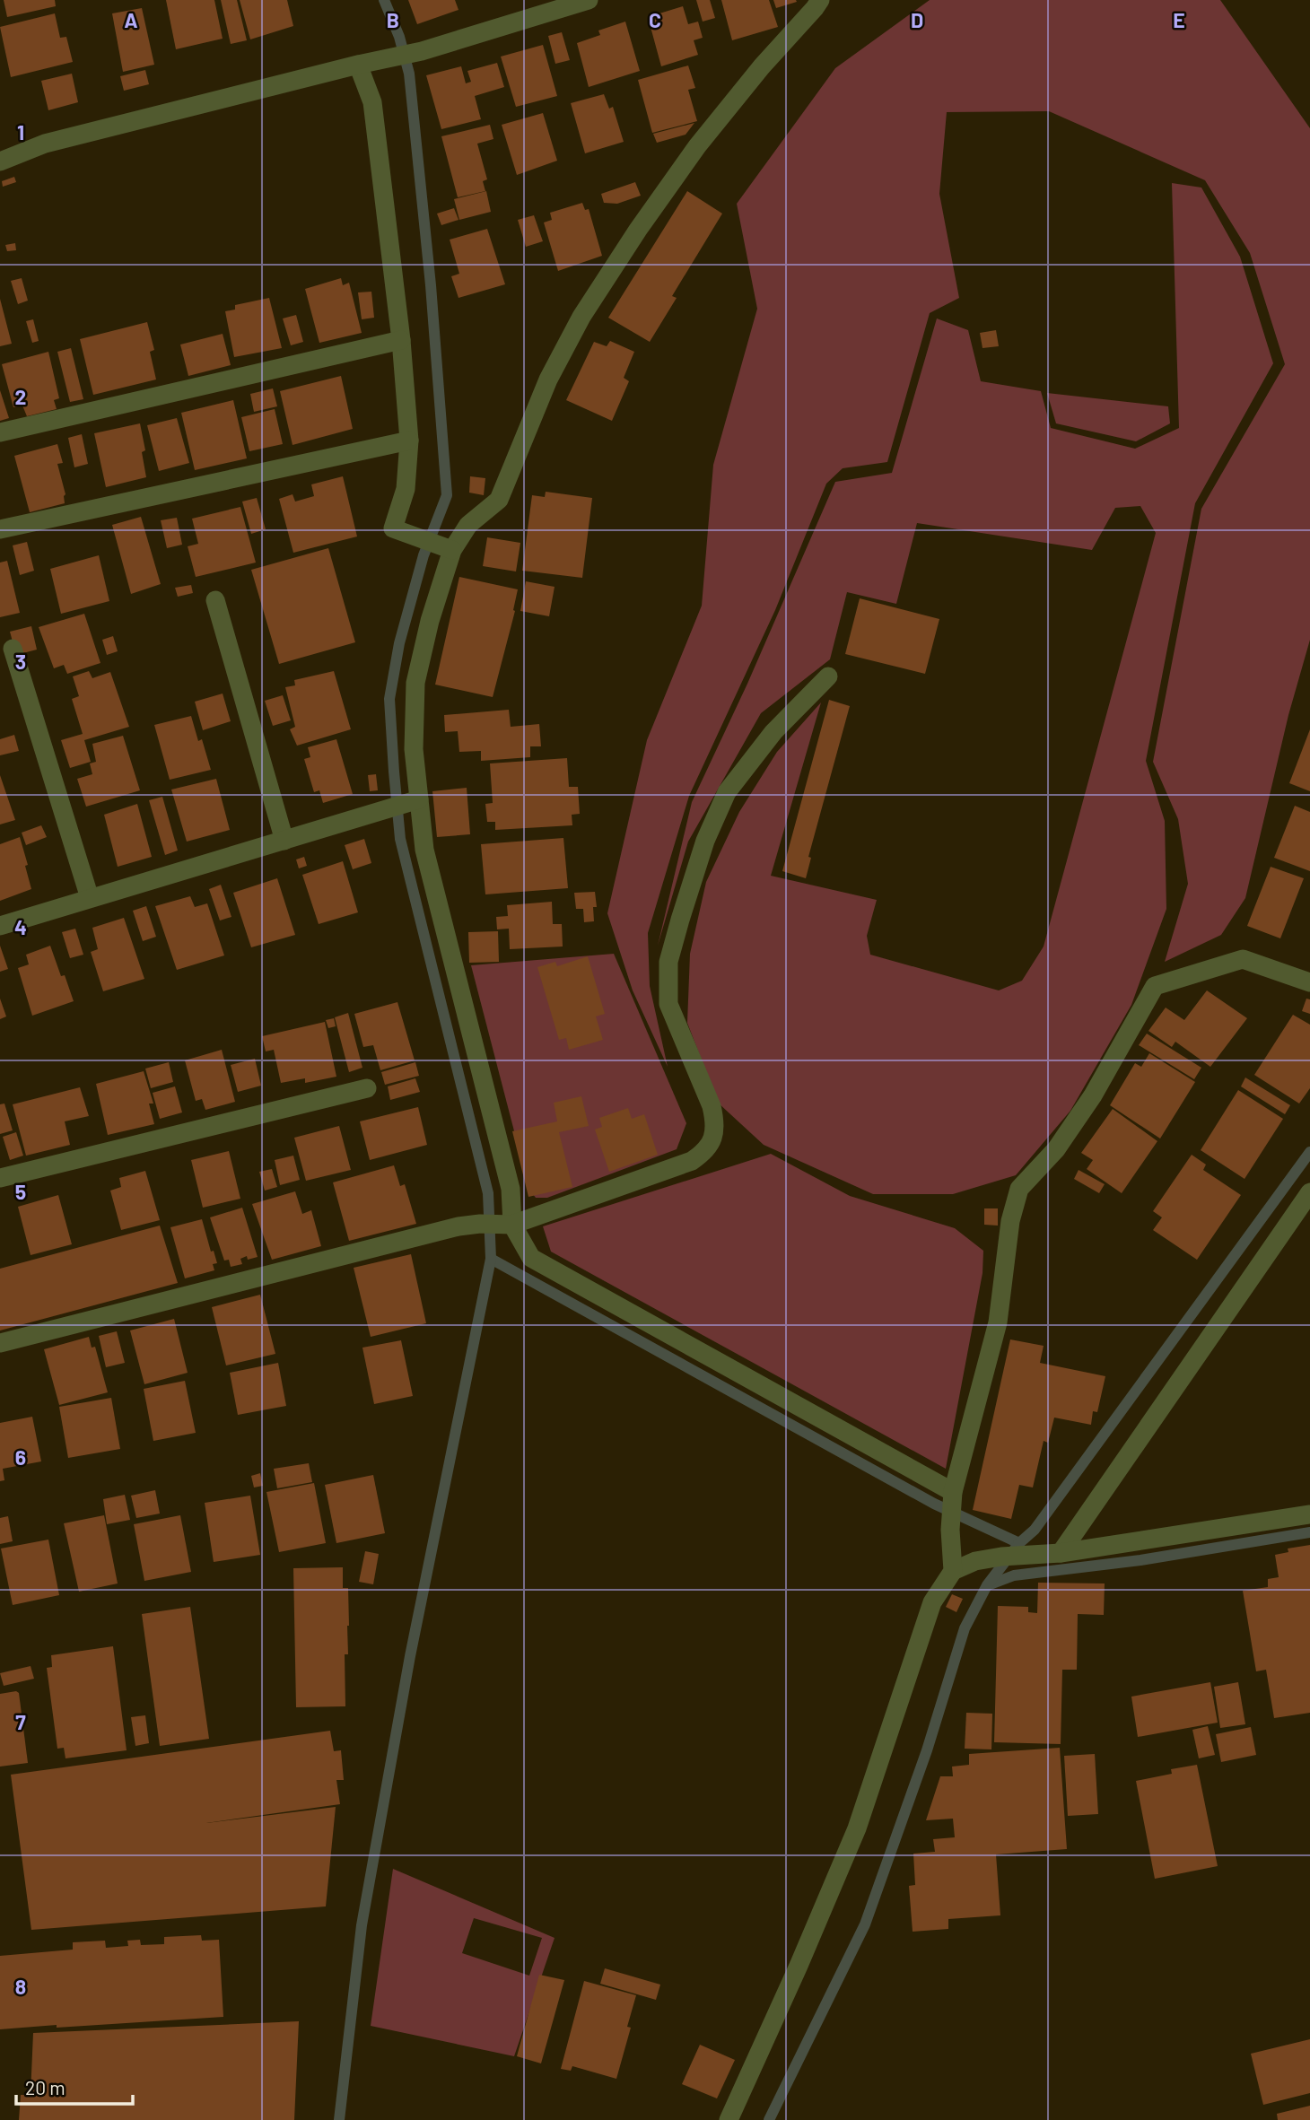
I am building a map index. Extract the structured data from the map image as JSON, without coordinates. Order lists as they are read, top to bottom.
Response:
{
  "scale_bar": "20 m",
  "grid": {
    "columns": [
      "A",
      "B",
      "C",
      "D",
      "E"
    ],
    "rows": [
      "1",
      "2",
      "3",
      "4",
      "5",
      "6",
      "7",
      "8"
    ]
  }
}
